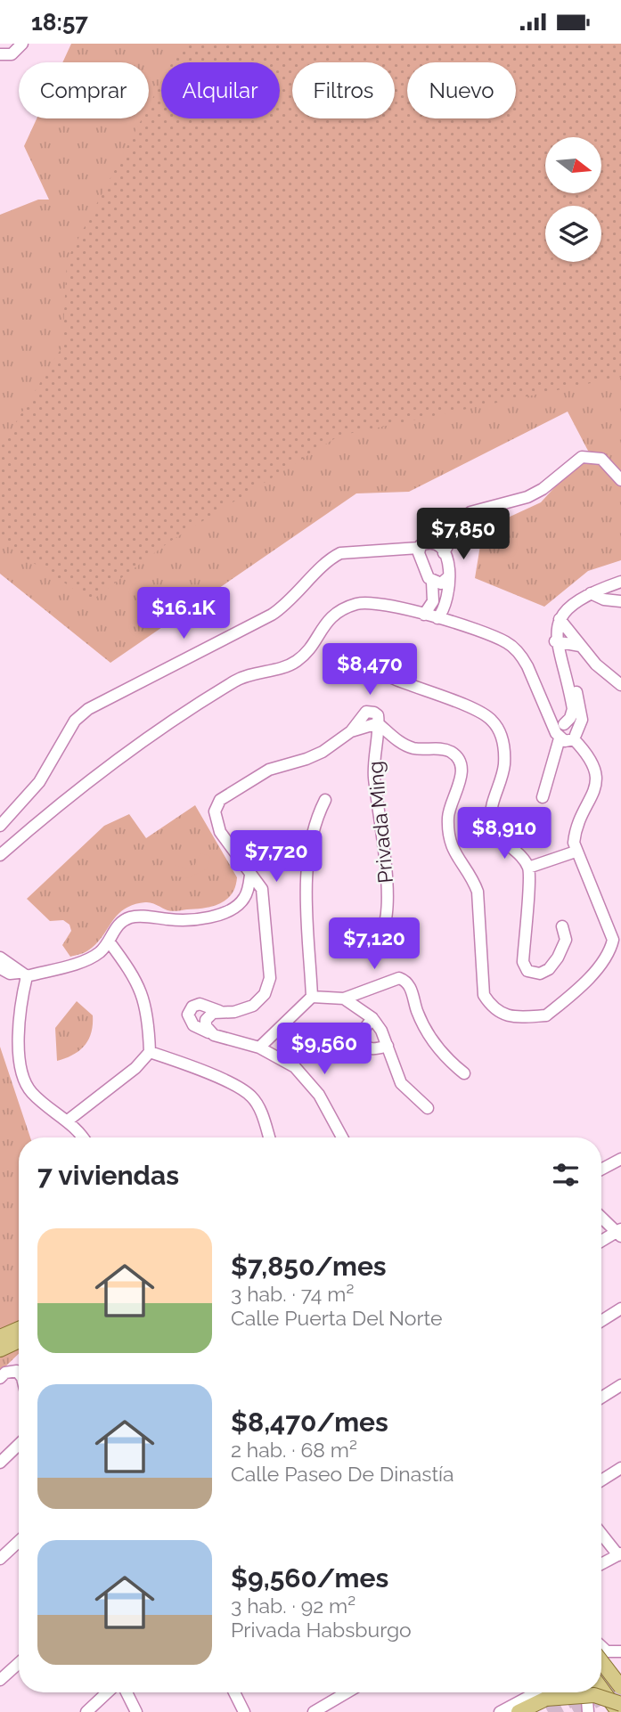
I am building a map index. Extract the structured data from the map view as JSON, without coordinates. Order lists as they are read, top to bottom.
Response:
{
  "streets": {
    "street": ["Privada Ming"]
  },
  "north": "right",
  "page": {
    "status": "18:57",
    "chip": [
      "Comprar",
      "Alquilar",
      "Filtros",
      "Nuevo"
    ],
    "price": [
      "$7,850",
      "$16.1K",
      "$8,470",
      "$8,910",
      "$7,720",
      "$7,120",
      "$9,560"
    ],
    "heading": "7 viviendas",
    "list": [
      {
        "name": "$7,850/mes",
        "note": "3 hab. · 74 m² · Calle Puerta Del Norte"
      },
      {
        "name": "$8,470/mes",
        "note": "2 hab. · 68 m² · Calle Paseo De Dinastía"
      },
      {
        "name": "$9,560/mes",
        "note": "3 hab. · 92 m² · Privada Habsburgo"
      }
    ]
  }
}
